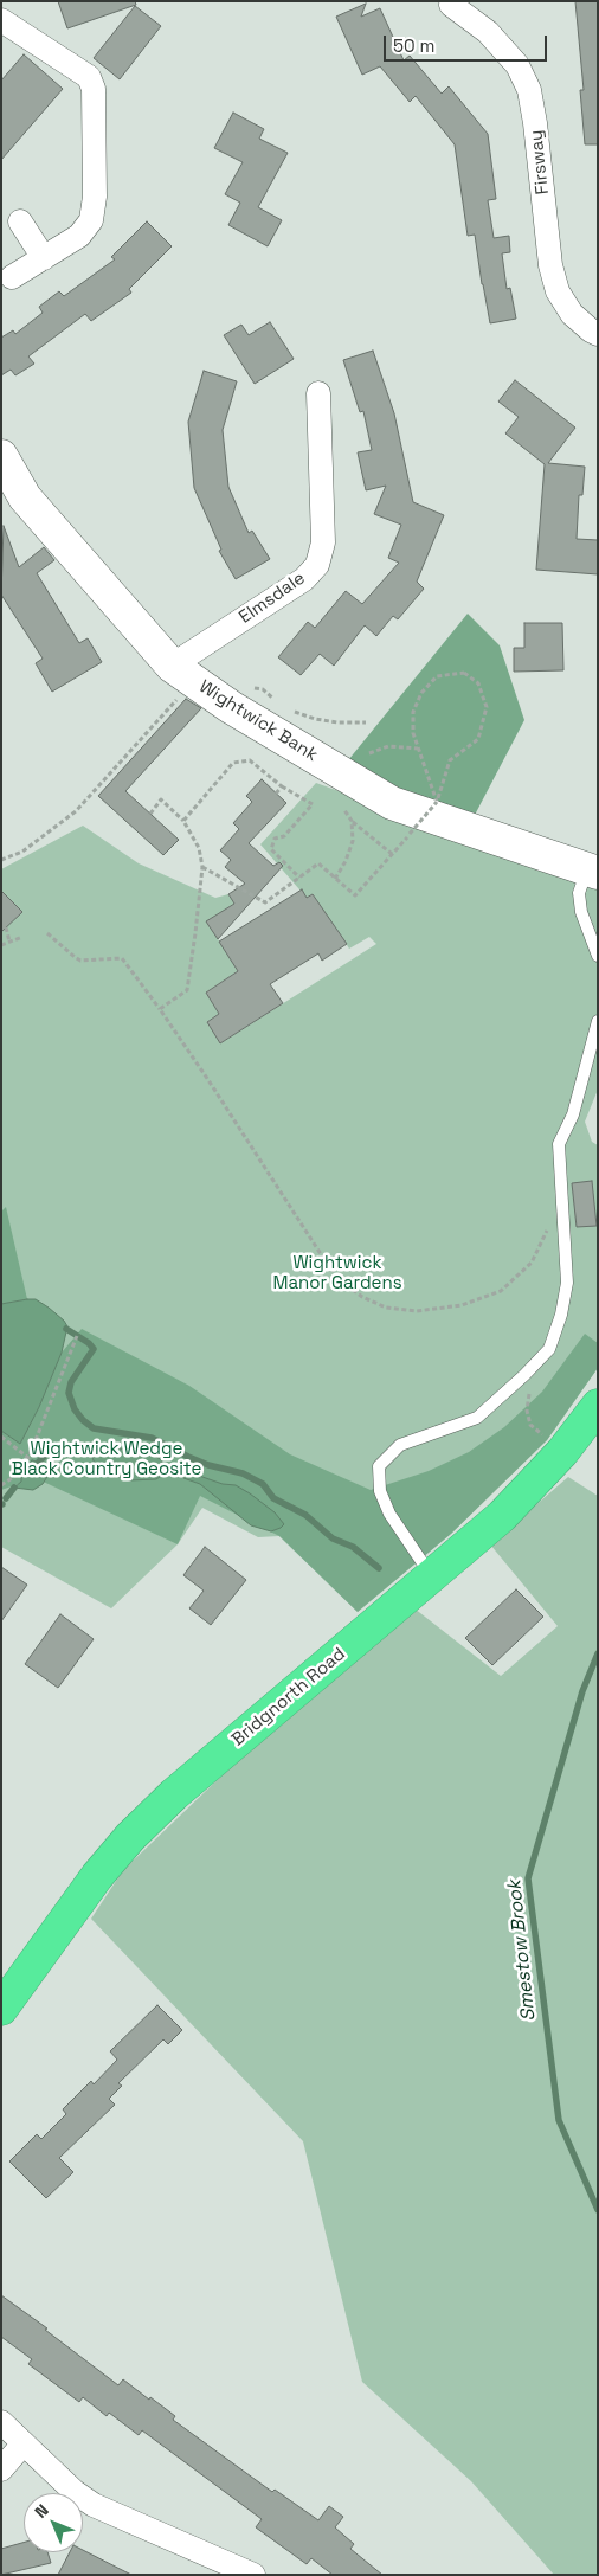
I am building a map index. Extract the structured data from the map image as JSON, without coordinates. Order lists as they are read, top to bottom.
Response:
{
  "streets": {
    "highway": ["Bridgnorth Road"],
    "street": ["Firsway", "Elmsdale", "Wightwick Bank"]
  },
  "crossings": [
    ["Elmsdale", "Wightwick Bank"]
  ],
  "water": ["Smestow Brook"],
  "parks": ["Wightwick Manor Gardens", "Wightwick Wedge Black Country Geosite"],
  "scale_bar": "50 m",
  "north": "top left"
}
